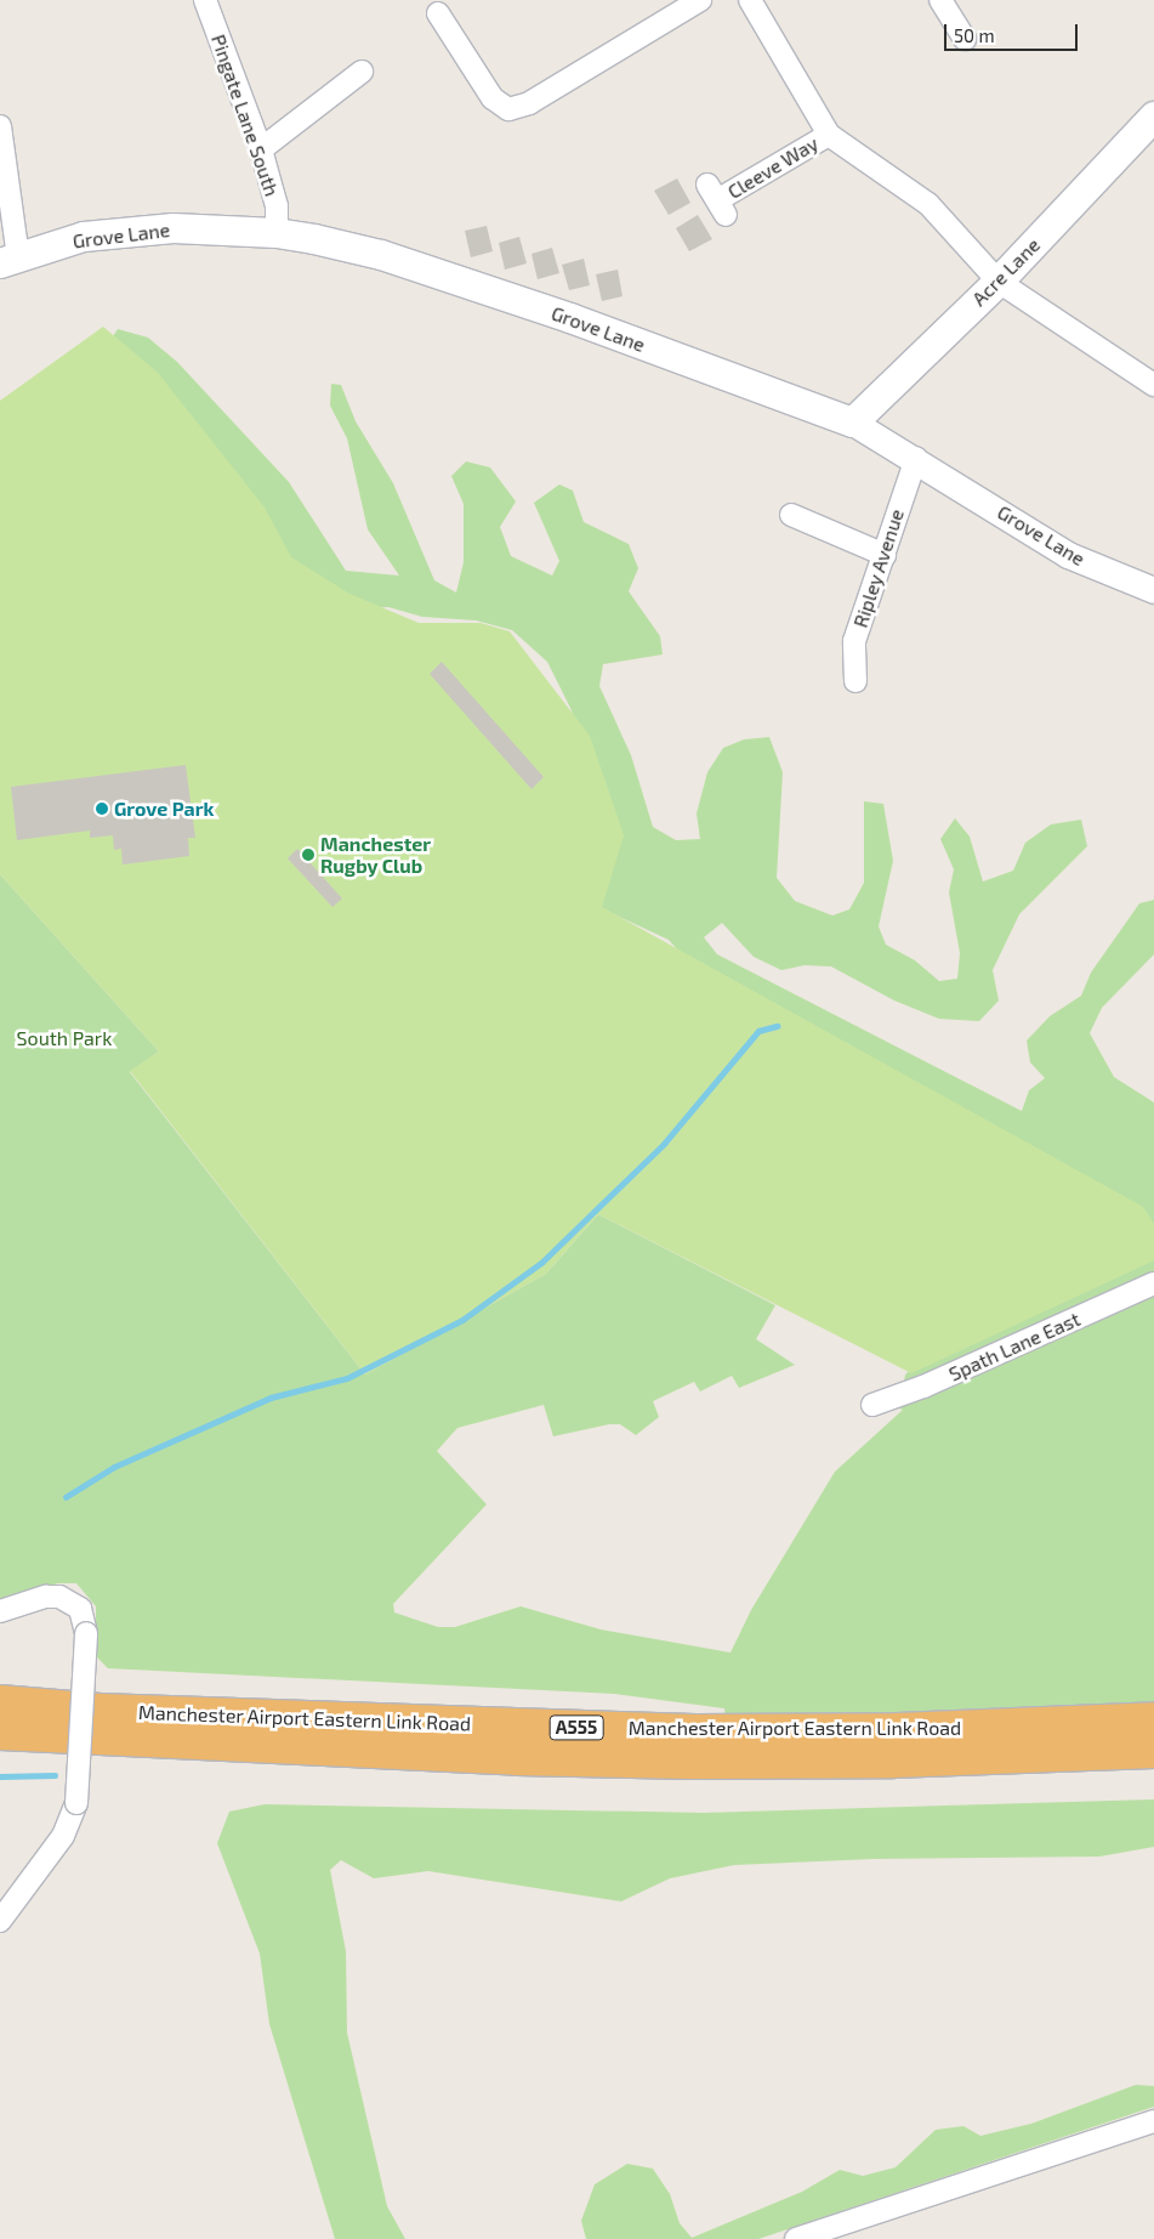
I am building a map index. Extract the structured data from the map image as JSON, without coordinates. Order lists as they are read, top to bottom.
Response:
{
  "streets": {
    "highway": ["Manchester Airport Eastern Link Road", "A555"],
    "main road": ["Grove Lane", "Acre Lane"],
    "street": [
      "Pingate Lane South",
      "Cleeve Way",
      "Ripley Avenue",
      "Spath Lane East"
    ]
  },
  "crossings": [
    ["Pingate Lane South", "Grove Lane"],
    ["Grove Lane", "Acre Lane"],
    ["Grove Lane", "Ripley Avenue"]
  ],
  "parks": ["South Park"],
  "places": ["Grove Park", "Manchester Rugby Club"],
  "scale_bar": "50 m"
}
